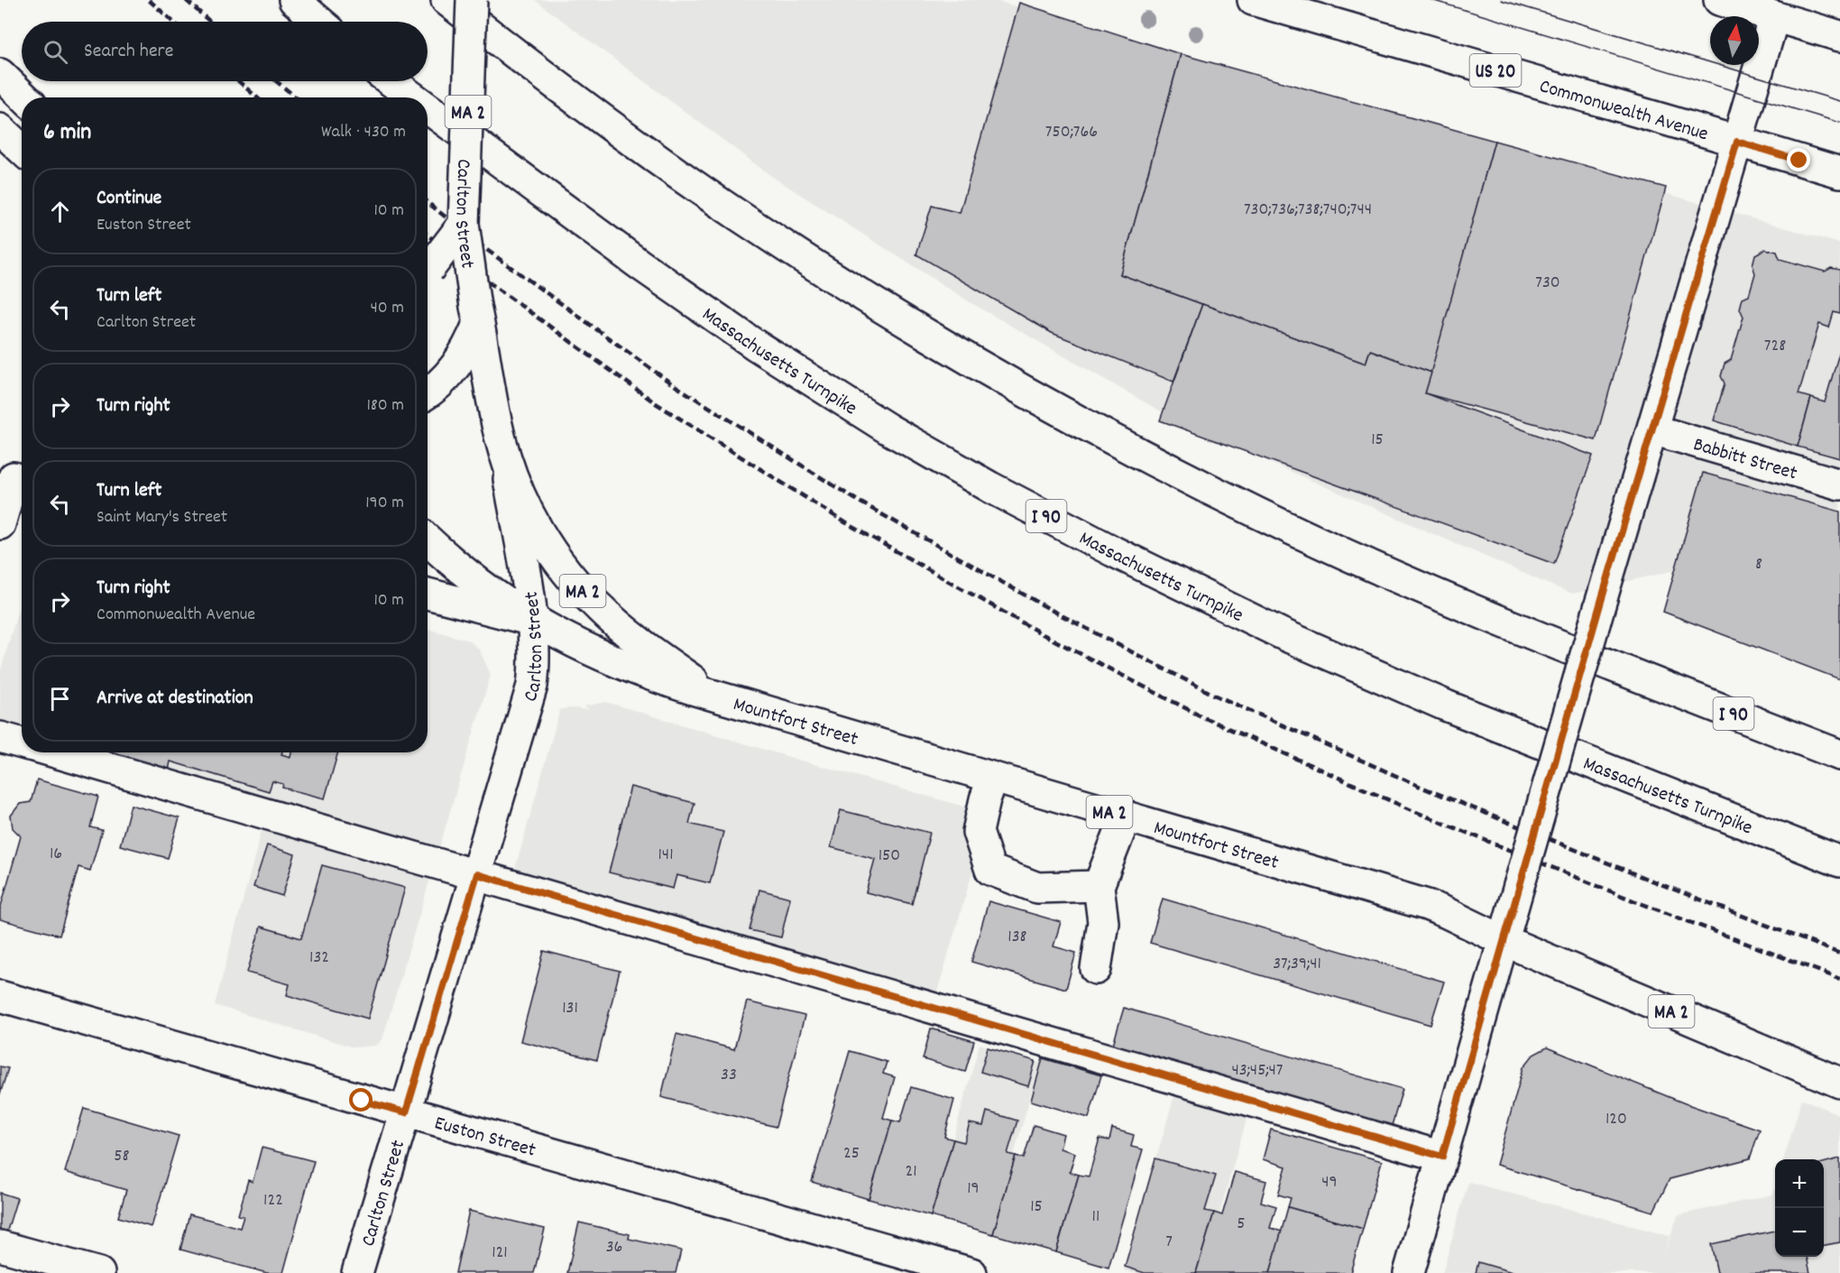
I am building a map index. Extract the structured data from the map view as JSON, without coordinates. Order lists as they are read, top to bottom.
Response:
{
  "streets": {
    "main road": [
      "US 20",
      "Commonwealth Avenue",
      "MA 2",
      "Carlton Street",
      "Massachusetts Turnpike",
      "Babbitt Street",
      "I 90",
      "Mountfort Street",
      "Euston Street"
    ]
  },
  "crossings": [
    ["MA 2", "Carlton Street"],
    ["MA 2", "Mountfort Street"],
    ["Carlton Street", "Mountfort Street"],
    ["Carlton Street", "Euston Street"]
  ],
  "house_numbers": [
    "750;766",
    "730;736;738;740;744",
    "730",
    "728",
    "15",
    "8",
    "16",
    "141",
    "150",
    "138",
    "132",
    "37;39;41",
    "131",
    "43;45;47",
    "33",
    "120",
    "25",
    "58",
    "21",
    "49",
    "19",
    "122",
    "15",
    "11",
    "5",
    "7",
    "36",
    "121"
  ],
  "north": "top",
  "page": {
    "search": "Search here",
    "heading": ["6 min", "Walk · 430 m"],
    "list": [
      ["Continue", "Euston Street", "10 m"],
      ["Turn left", "Carlton Street", "40 m"],
      ["Turn right", "180 m"],
      ["Turn left", "Saint Mary's Street", "190 m"],
      ["Turn right", "Commonwealth Avenue", "10 m"],
      "Arrive at destination"
    ],
    "map_buttons": ["+", "−"]
  }
}
